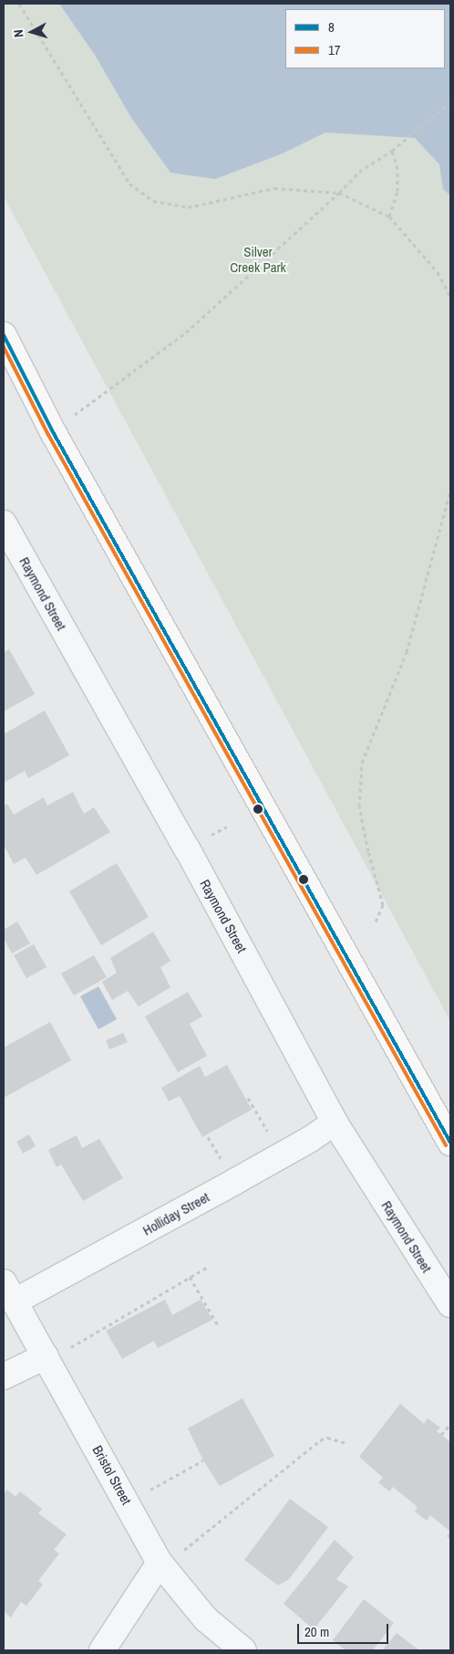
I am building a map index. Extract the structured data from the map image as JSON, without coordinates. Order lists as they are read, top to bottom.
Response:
{
  "streets": {
    "street": ["Raymond Street", "Holliday Street", "Bristol Street"]
  },
  "crossings": [
    ["Raymond Street", "Holliday Street"],
    ["Holliday Street", "Bristol Street"]
  ],
  "parks": ["Silver Creek Park"],
  "lines": ["transit line 8", "transit line 17"],
  "legend": ["8", "17"],
  "scale_bar": "20 m",
  "north": "left"
}
